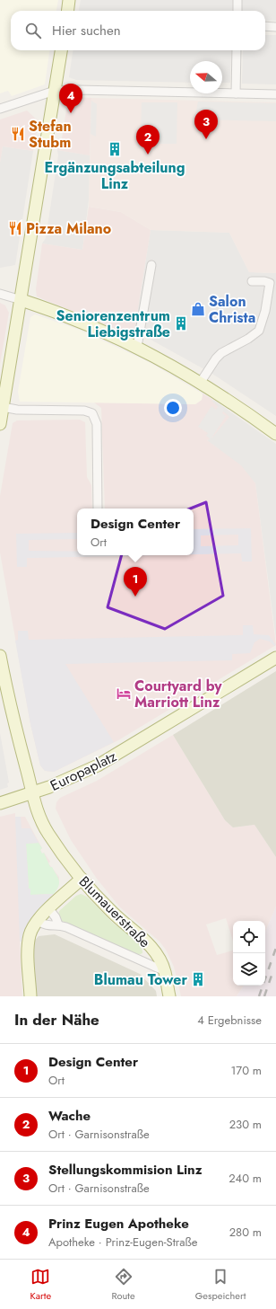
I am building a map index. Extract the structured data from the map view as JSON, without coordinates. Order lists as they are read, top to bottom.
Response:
{
  "streets": {
    "main road": ["Europaplatz", "Blumauerstraße"]
  },
  "crossings": [
    ["Europaplatz", "Blumauerstraße"]
  ],
  "places": {
    "restaurant": ["Stefan Stubm", "Pizza Milano"],
    "building": ["Ergänzungsabteilung Linz", "Seniorenzentrum Liebigstraße", "Blumau Tower"],
    "shop": ["Salon Christa"],
    "hotel": ["Courtyard by Marriott Linz"]
  },
  "north": "left",
  "page": {
    "search": "Hier suchen",
    "pins": [
      "4",
      "3",
      "2",
      "1"
    ],
    "popup": ["Design Center", "Ort"],
    "heading": ["In der Nähe", "4 Ergebnisse"],
    "list": [
      {
        "mark": "1",
        "name": "Design Center",
        "note": "Ort",
        "value": "170 m"
      },
      {
        "mark": "2",
        "name": "Wache",
        "note": "Ort · Garnisonstraße",
        "value": "230 m"
      },
      {
        "mark": "3",
        "name": "Stellungskommision Linz",
        "note": "Ort · Garnisonstraße",
        "value": "240 m"
      },
      {
        "mark": "4",
        "name": "Prinz Eugen Apotheke",
        "note": "Apotheke · Prinz-Eugen-Straße",
        "value": "280 m"
      }
    ],
    "nav": ["Karte", "Route", "Gespeichert"]
  }
}
